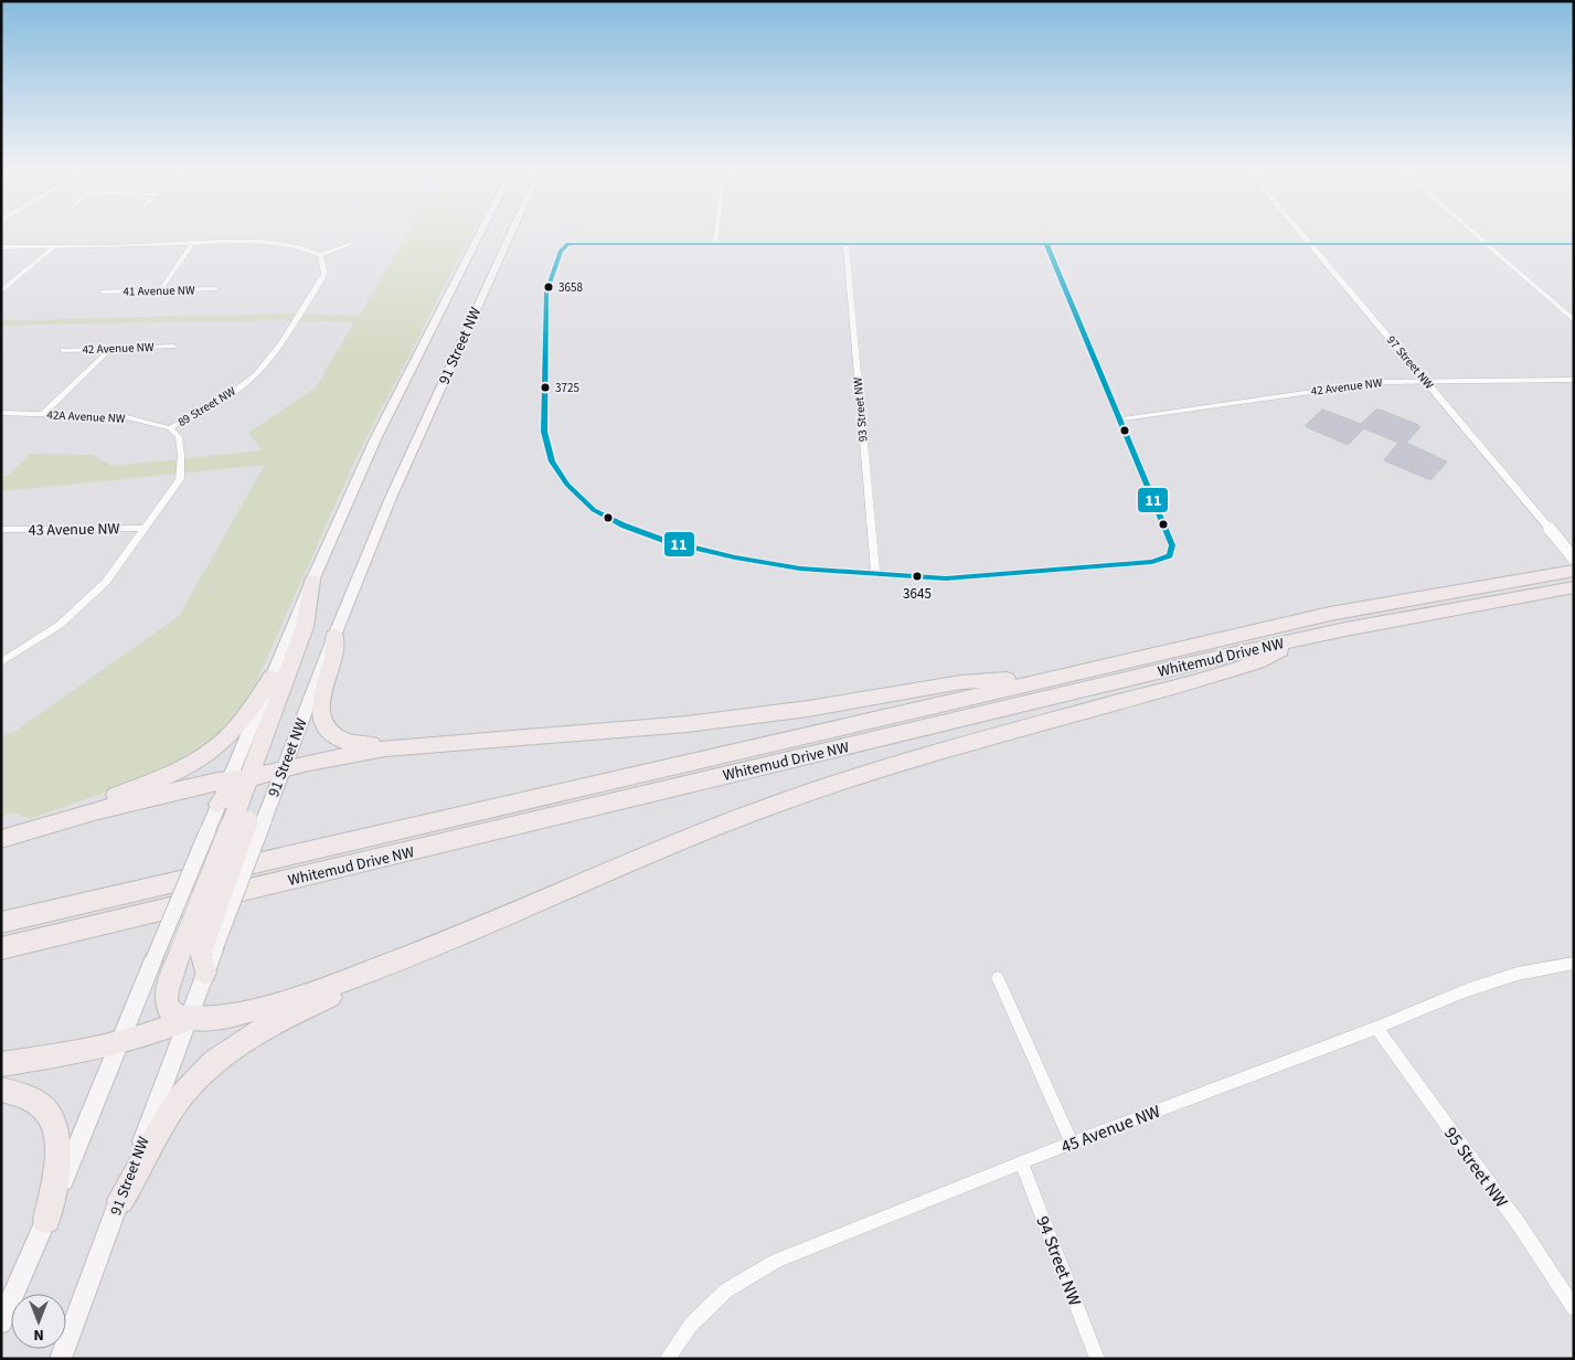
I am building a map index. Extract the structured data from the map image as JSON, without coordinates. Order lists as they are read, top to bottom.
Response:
{
  "streets": {
    "highway": ["Whitemud Drive NW"],
    "main road": ["91 Street NW"],
    "street": [
      "41 Avenue NW",
      "42 Avenue NW",
      "97 Street NW",
      "89 Street NW",
      "93 Street NW",
      "42A Avenue NW",
      "43 Avenue NW",
      "45 Avenue NW",
      "95 Street NW",
      "94 Street NW"
    ]
  },
  "crossings": [
    ["42 Avenue NW", "97 Street NW"],
    ["89 Street NW", "42A Avenue NW"],
    ["89 Street NW", "43 Avenue NW"],
    ["45 Avenue NW", "95 Street NW"],
    ["45 Avenue NW", "94 Street NW"]
  ],
  "places": ["3658", "3725", "3645"],
  "lines": ["transit line 11"],
  "north": "bottom"
}
